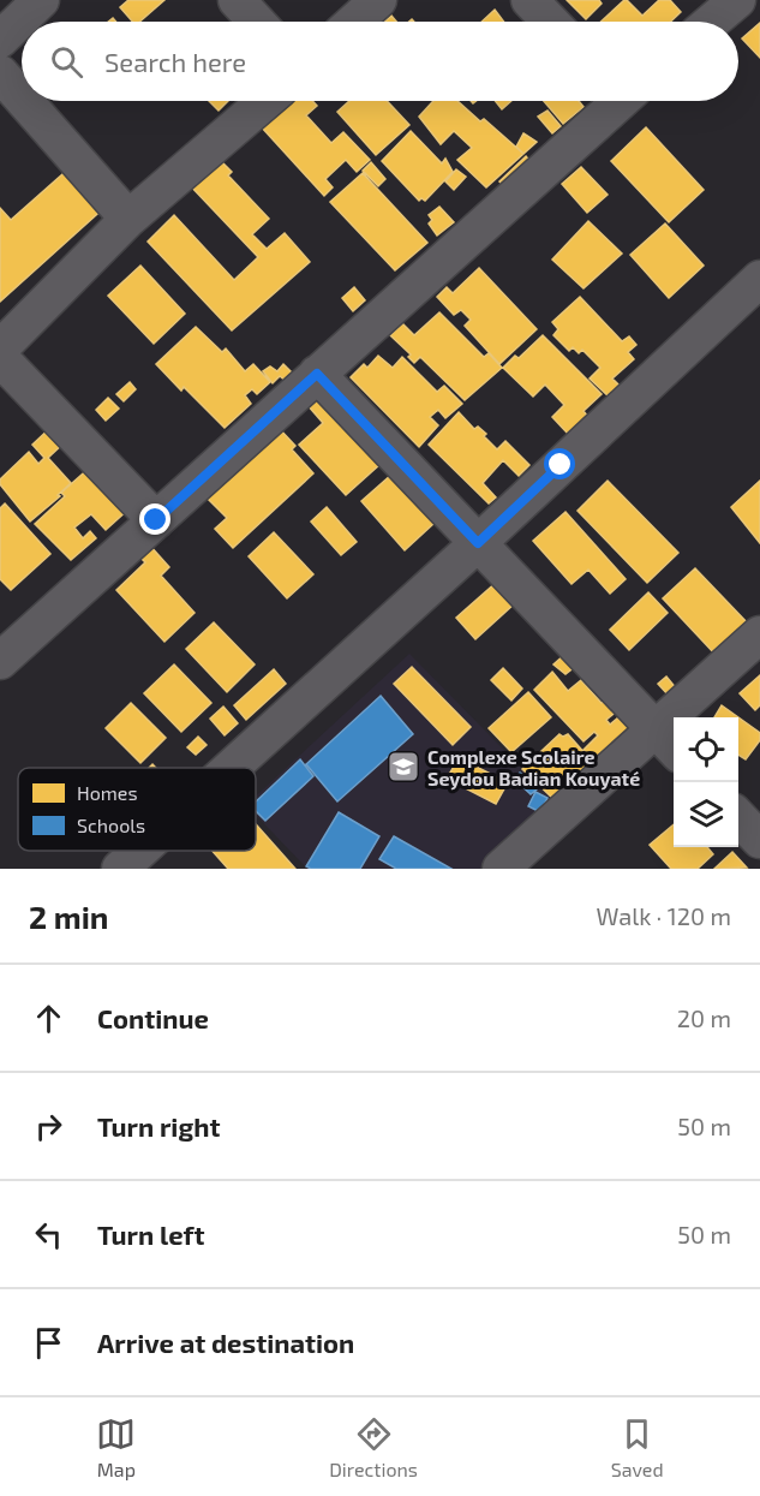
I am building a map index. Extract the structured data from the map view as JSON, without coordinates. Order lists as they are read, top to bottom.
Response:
{
  "places": {
    "school or university": ["Complexe Scolaire Seydou Badian Kouyaté"]
  },
  "legend": ["Homes", "Schools"],
  "page": {
    "search": "Search here",
    "heading": ["2 min", "Walk · 120 m"],
    "list": [
      ["Continue", "20 m"],
      ["Turn right", "50 m"],
      ["Turn left", "50 m"],
      "Arrive at destination"
    ],
    "nav": ["Map", "Directions", "Saved"]
  }
}
